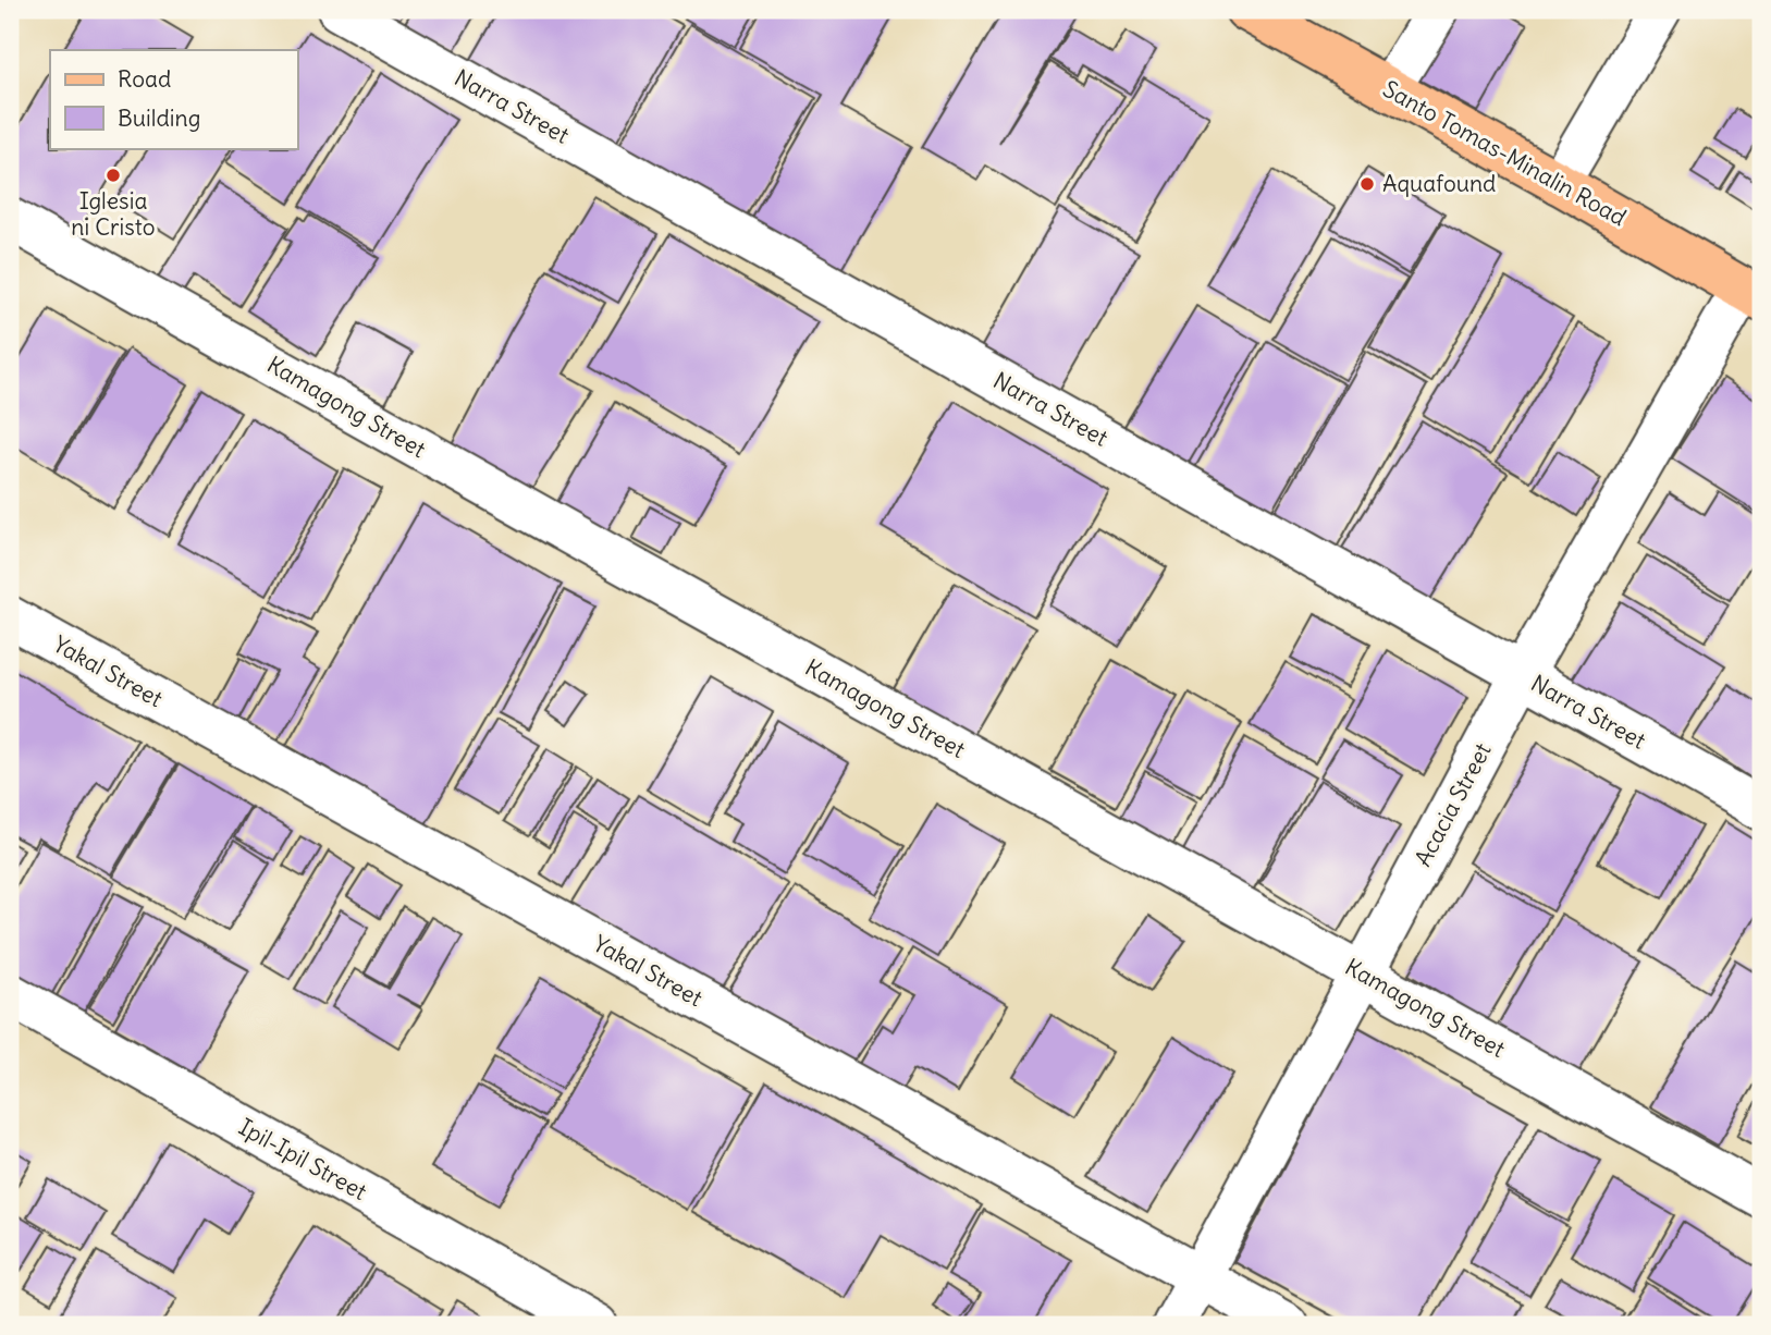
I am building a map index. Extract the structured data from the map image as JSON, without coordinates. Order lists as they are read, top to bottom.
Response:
{
  "streets": {
    "main road": ["Santo Tomas-Minalin Road"],
    "street": [
      "Narra Street",
      "Kamagong Street",
      "Yakal Street",
      "Acacia Street",
      "Ipil-Ipil Street"
    ]
  },
  "crossings": [
    ["Narra Street", "Acacia Street"],
    ["Santo Tomas-Minalin Road", "Acacia Street"],
    ["Kamagong Street", "Acacia Street"],
    ["Yakal Street", "Acacia Street"]
  ],
  "places": ["Iglesia ni Cristo", "Aquafound"],
  "legend": ["Road", "Building"]
}
